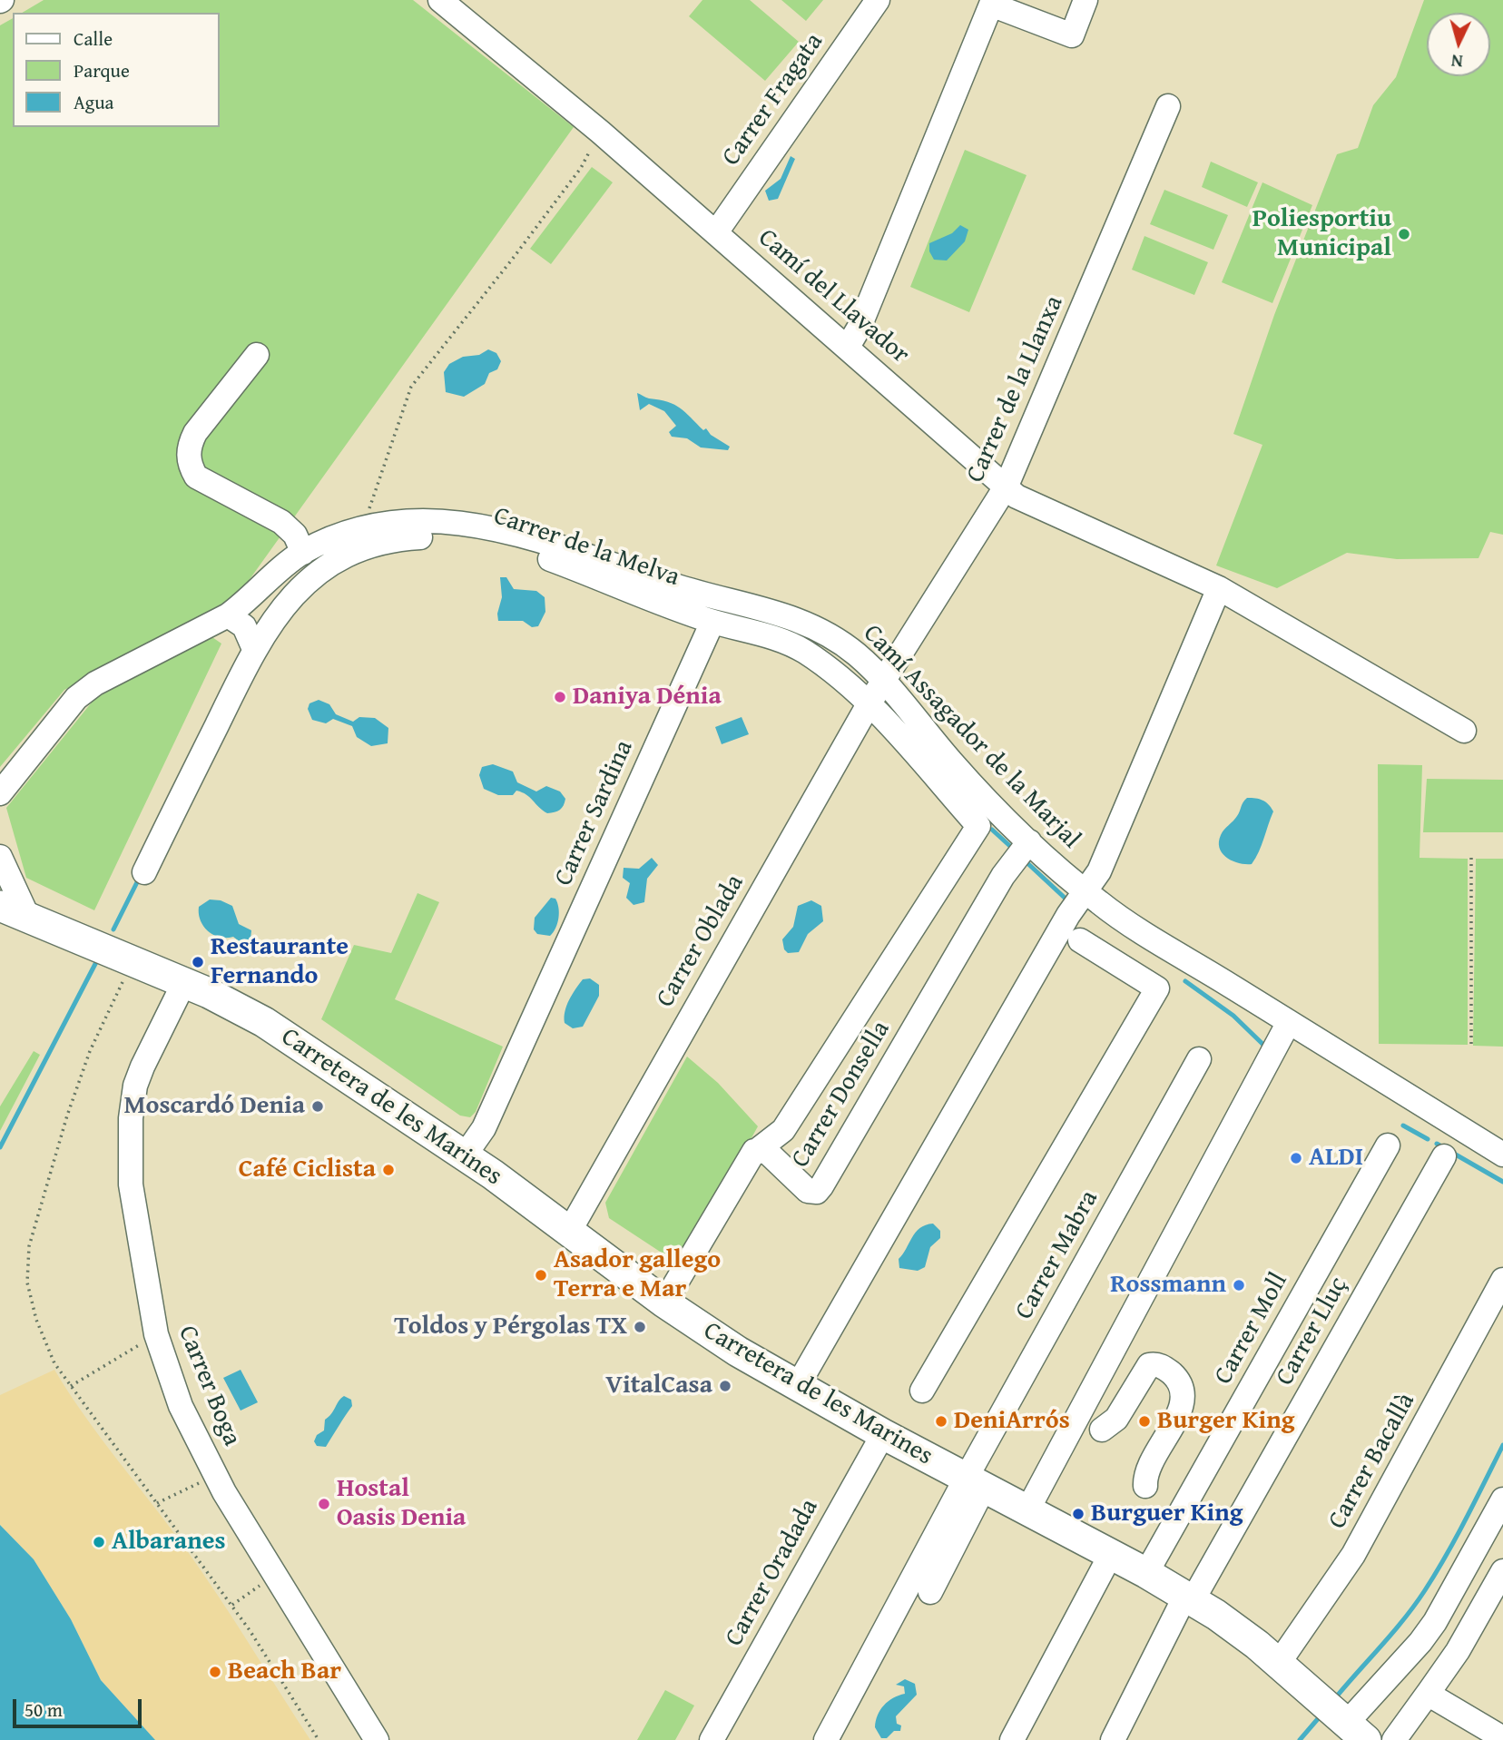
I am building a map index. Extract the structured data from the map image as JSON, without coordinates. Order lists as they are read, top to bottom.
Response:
{
  "streets": {
    "main road": ["Carretera de les Marines"],
    "street": [
      "Carrer Fragata",
      "Camí del Llavador",
      "Carrer de la Llanxa",
      "Carrer de la Melva",
      "Camí Assagador de la Marjal",
      "Carrer Sardina",
      "Carrer Oblada",
      "Carrer Donsella",
      "Carrer Mabra",
      "Carrer Moll",
      "Carrer Lluç",
      "Carrer Boga",
      "Carrer Bacallà",
      "Carrer Oradada"
    ]
  },
  "crossings": [
    ["Carrer Fragata", "Camí del Llavador"],
    ["Camí del Llavador", "Carrer de la Llanxa"],
    ["Carrer de la Llanxa", "Camí Assagador de la Marjal"],
    ["Carrer de la Llanxa", "Carrer Oblada"],
    ["Carrer de la Melva", "Carrer Sardina"],
    ["Camí Assagador de la Marjal", "Carrer Oblada"],
    ["Camí Assagador de la Marjal", "Carrer Donsella"],
    ["Carrer Sardina", "Carretera de les Marines"],
    ["Carrer Oblada", "Carretera de les Marines"],
    ["Carrer Donsella", "Carretera de les Marines"],
    ["Carretera de les Marines", "Carrer Mabra"],
    ["Carretera de les Marines", "Carrer Moll"],
    ["Carretera de les Marines", "Carrer Lluç"],
    ["Carretera de les Marines", "Carrer Boga"],
    ["Carretera de les Marines", "Carrer Bacallà"],
    ["Carretera de les Marines", "Carrer Oradada"]
  ],
  "places": [
    "Poliesportiu Municipal",
    "Daniya Dénia",
    "Restaurante Fernando",
    "Moscardó Denia",
    "ALDI",
    "Café Ciclista",
    "Asador gallego Terra e Mar",
    "Rossmann",
    "Toldos y Pérgolas TX",
    "VitalCasa",
    "DeniArrós",
    "Burger King",
    "Hostal Oasis Denia",
    "Burguer King",
    "Albaranes",
    "Beach Bar"
  ],
  "legend": ["Calle", "Parque", "Agua"],
  "scale_bar": "50 m",
  "north": "bottom"
}
